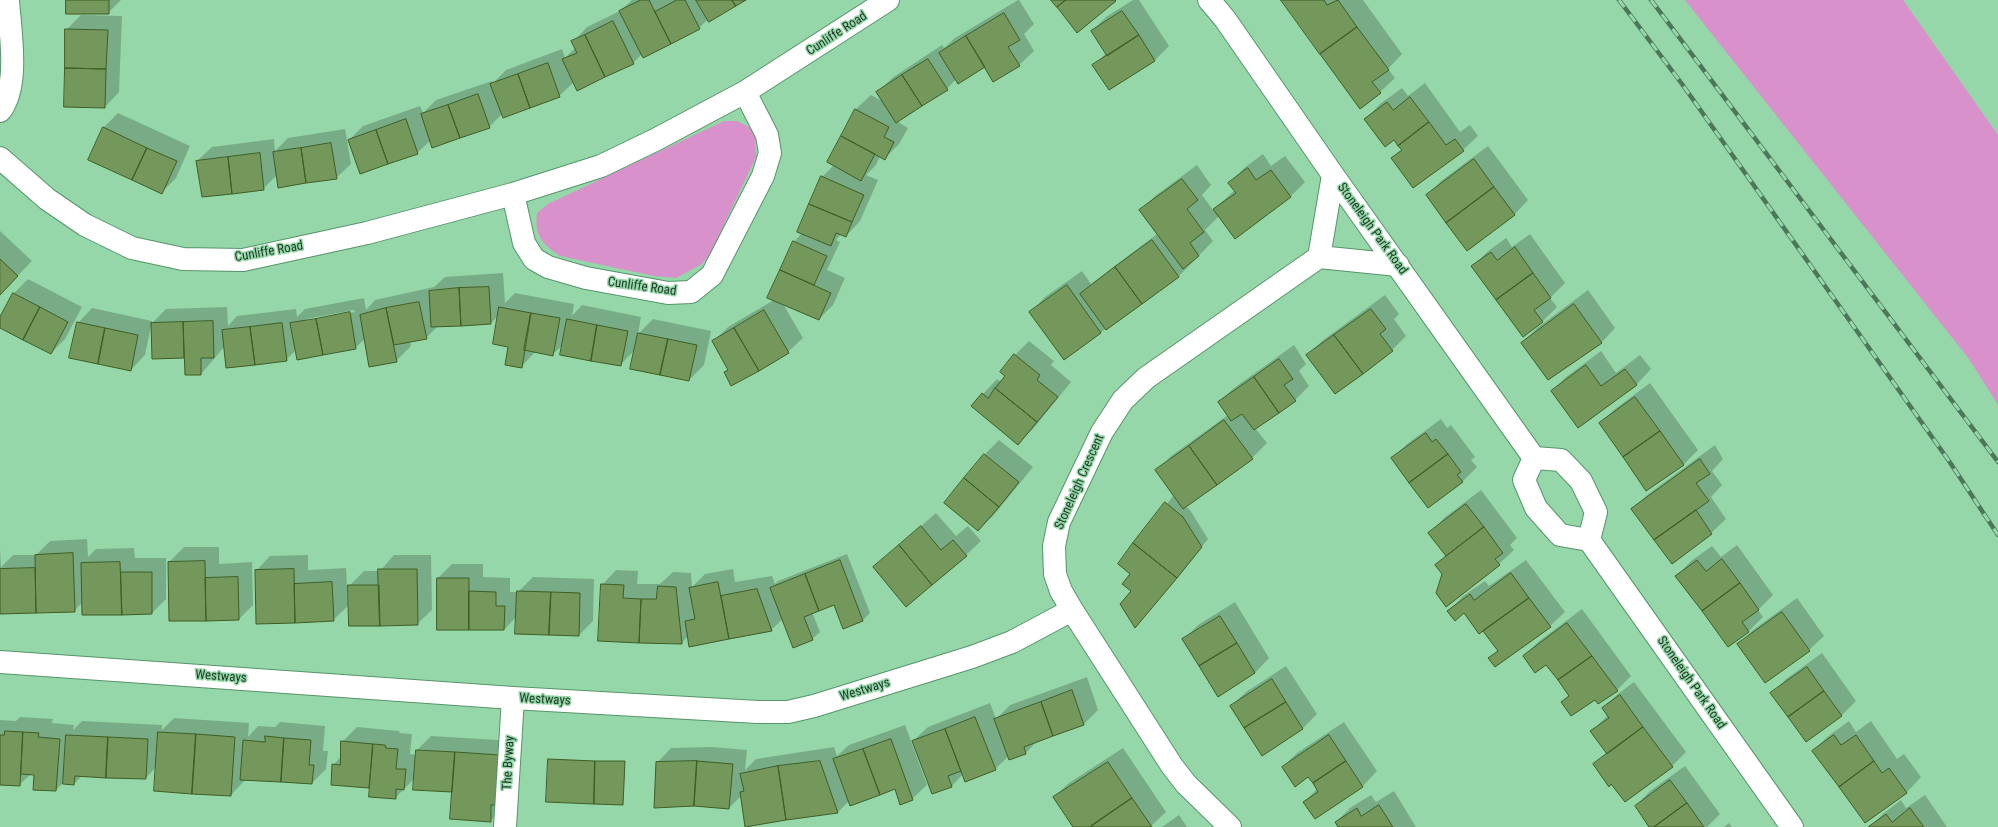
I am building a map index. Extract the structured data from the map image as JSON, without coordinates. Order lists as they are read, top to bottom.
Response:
{
  "streets": {
    "street": [
      "Cunliffe Road",
      "Stoneleigh Park Road",
      "Stoneleigh Crescent",
      "Westways",
      "The Byway"
    ]
  },
  "crossings": [
    ["Stoneleigh Crescent", "Westways"],
    ["Westways", "The Byway"]
  ]
}
